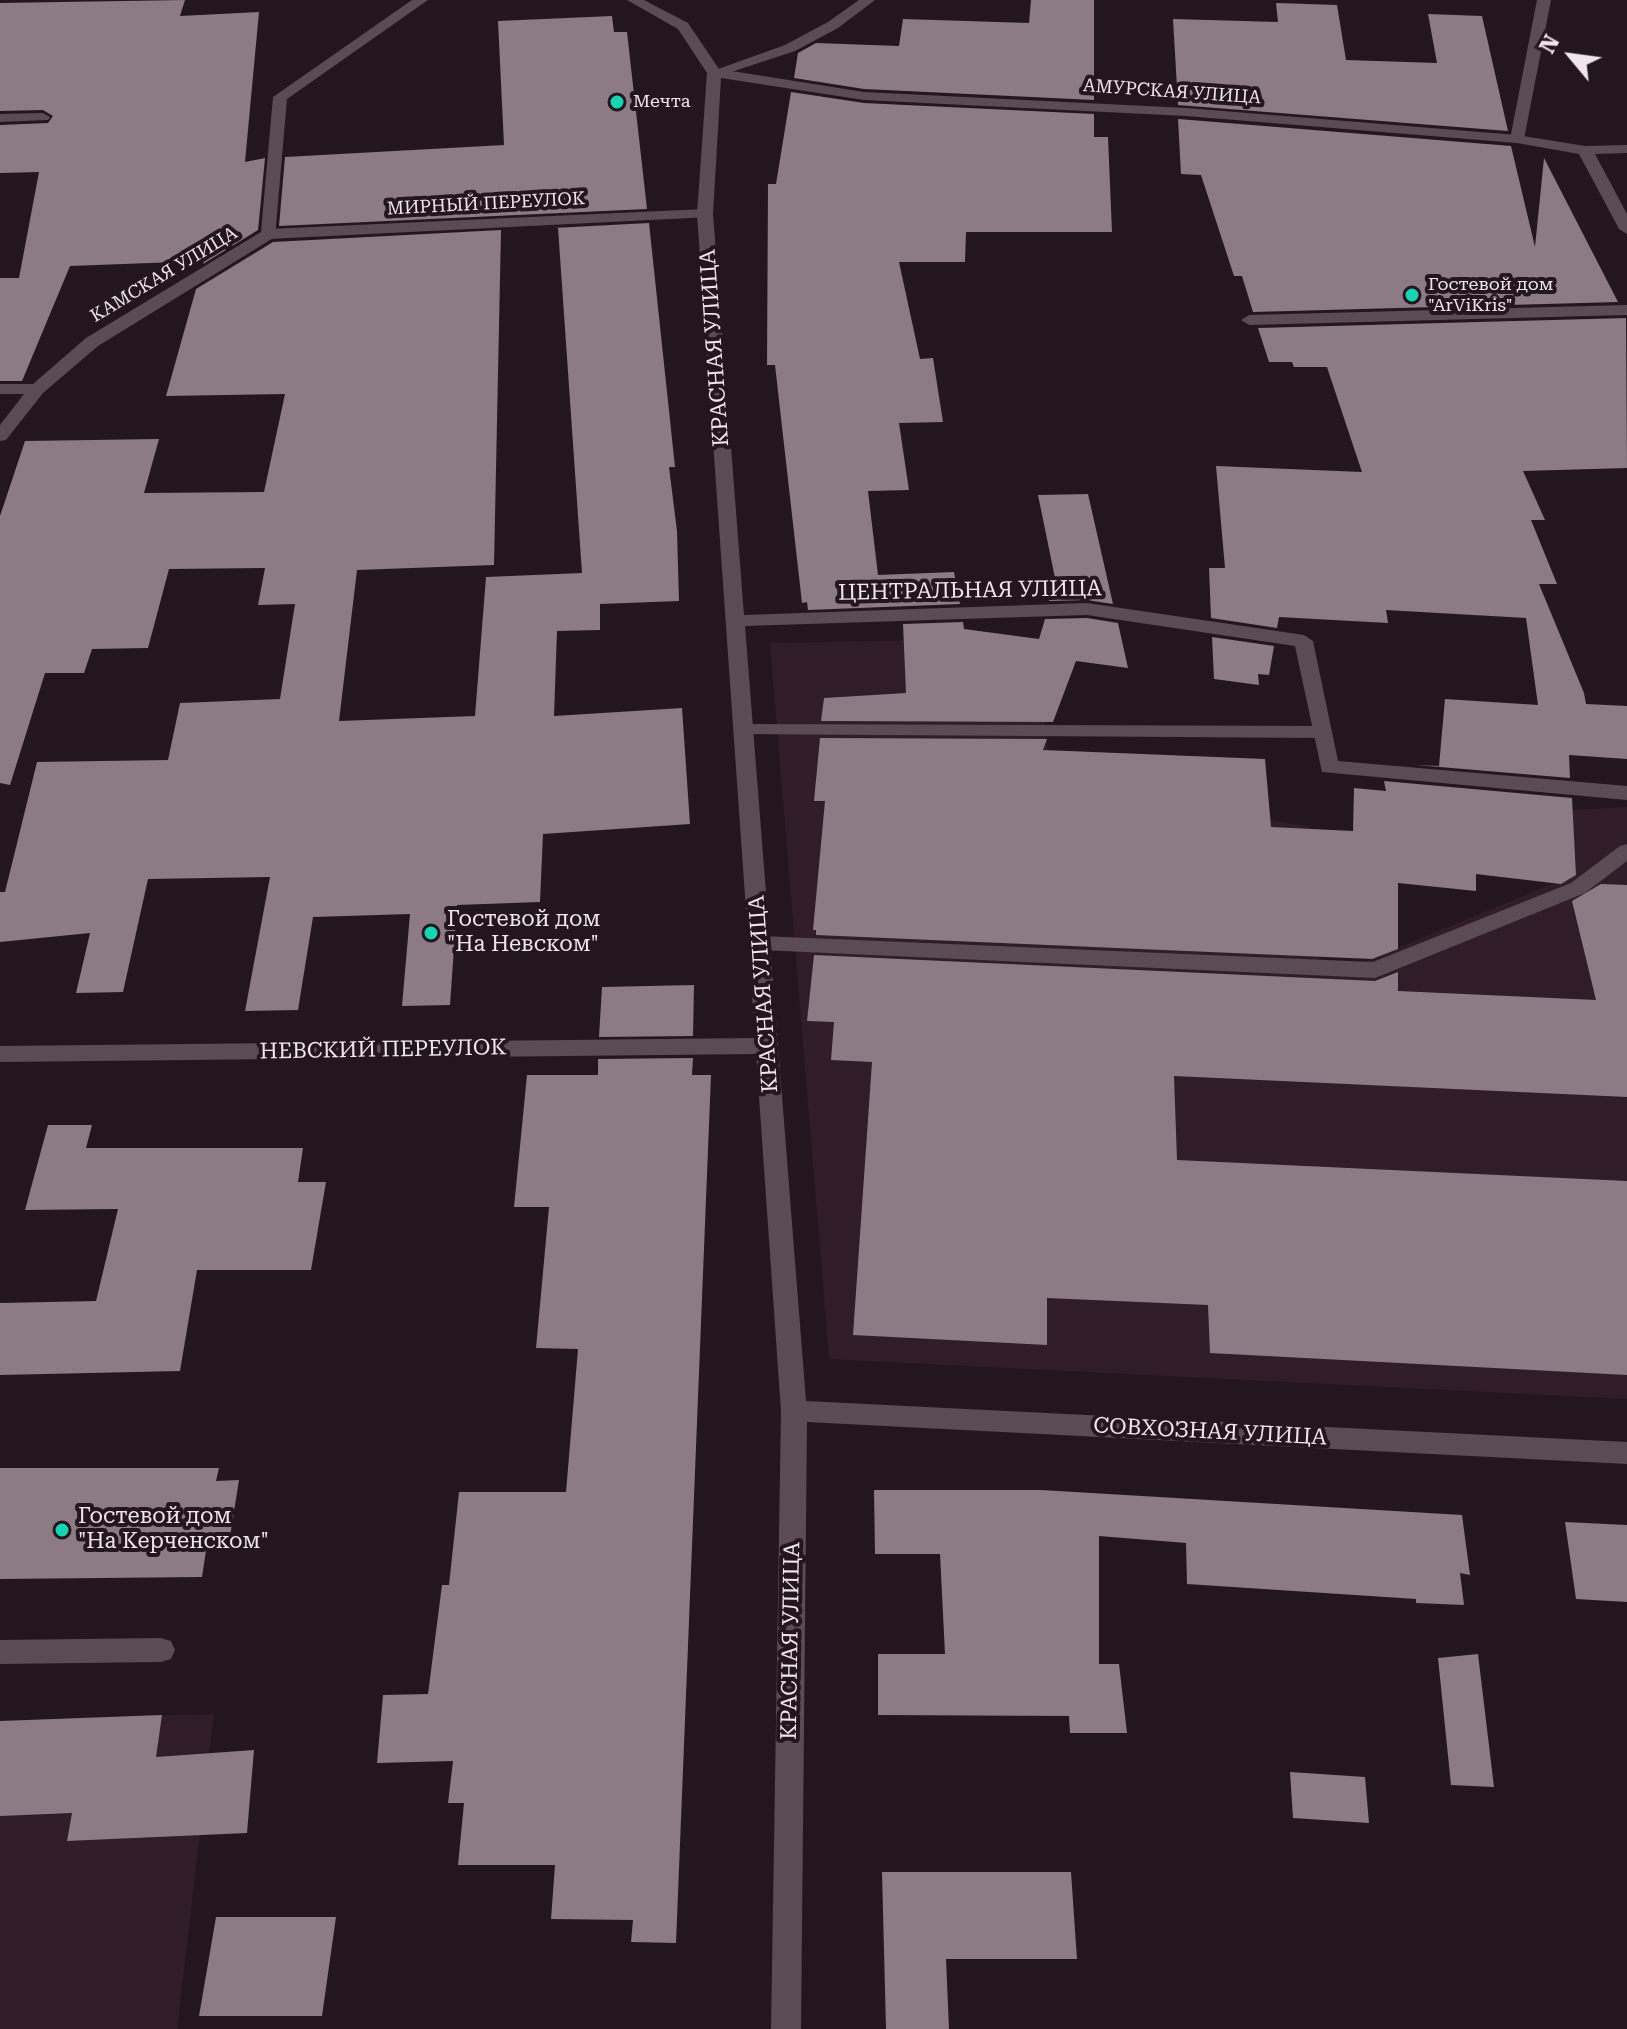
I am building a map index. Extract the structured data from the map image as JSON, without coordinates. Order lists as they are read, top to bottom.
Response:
{
  "streets": {
    "street": [
      "АМУРСКАЯ УЛИЦА",
      "МИРНЫЙ ПЕРЕУЛОК",
      "КАМСКАЯ УЛИЦА",
      "КРАСНАЯ УЛИЦА",
      "ЦЕНТРАЛЬНАЯ УЛИЦА",
      "НЕВСКИЙ ПЕРЕУЛОК",
      "СОВХОЗНАЯ УЛИЦА"
    ]
  },
  "crossings": [
    ["АМУРСКАЯ УЛИЦА", "КРАСНАЯ УЛИЦА"],
    ["МИРНЫЙ ПЕРЕУЛОК", "КАМСКАЯ УЛИЦА"],
    ["МИРНЫЙ ПЕРЕУЛОК", "КРАСНАЯ УЛИЦА"],
    ["КРАСНАЯ УЛИЦА", "ЦЕНТРАЛЬНАЯ УЛИЦА"],
    ["КРАСНАЯ УЛИЦА", "НЕВСКИЙ ПЕРЕУЛОК"],
    ["КРАСНАЯ УЛИЦА", "СОВХОЗНАЯ УЛИЦА"]
  ],
  "places": [
    "Мечта",
    "Гостевой дом \"ArViKris\"",
    "Гостевой дом \"На Невском\"",
    "Гостевой дом \"На Керченском\""
  ],
  "north": "top left"
}
